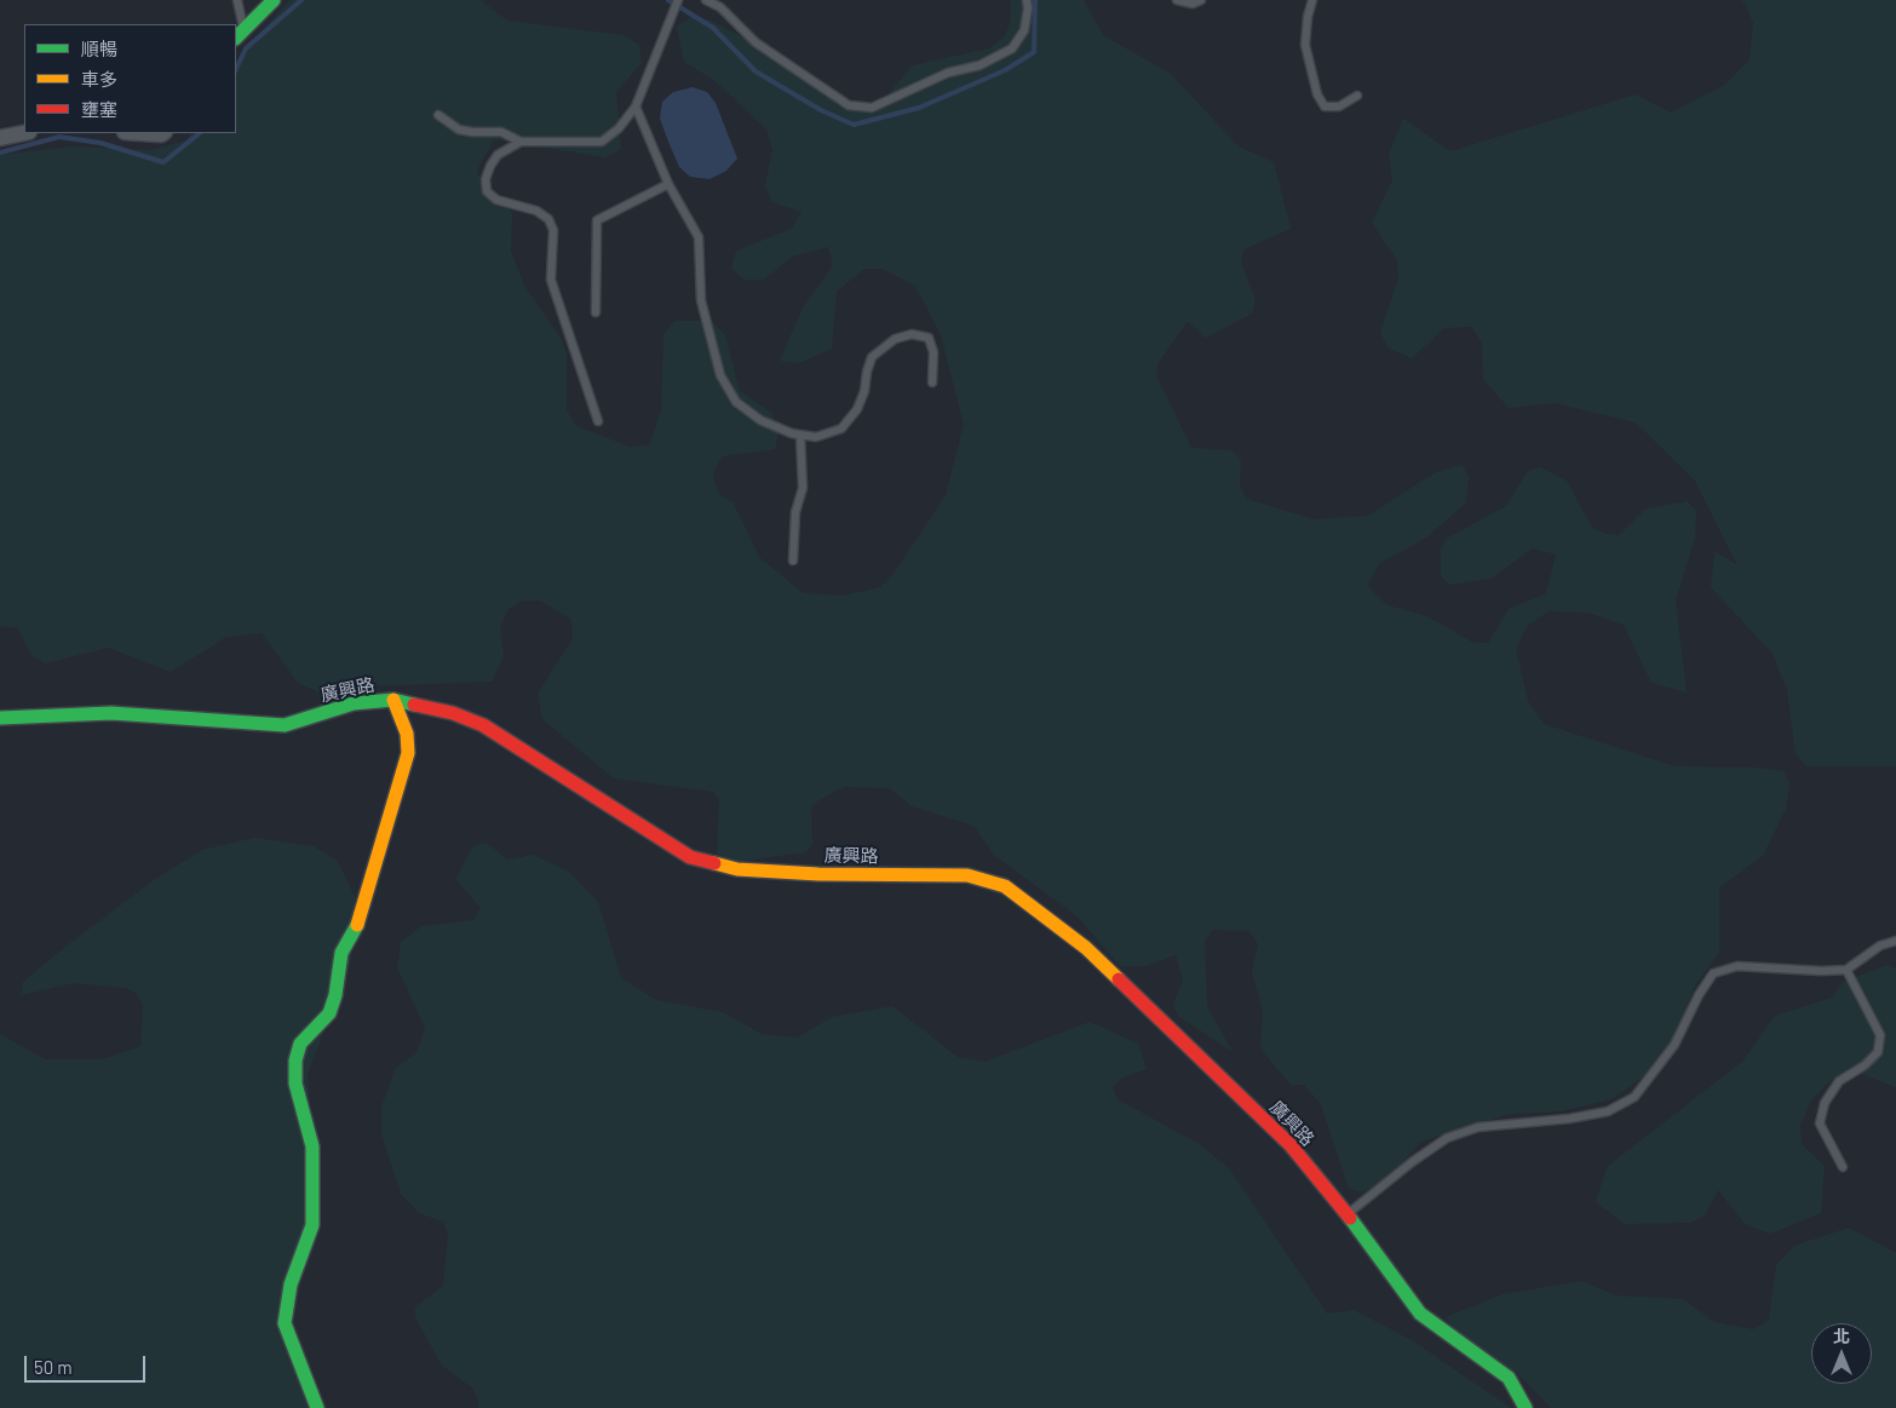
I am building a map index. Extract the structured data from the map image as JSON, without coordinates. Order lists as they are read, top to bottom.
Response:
{
  "streets": {
    "street": ["廣興路"]
  },
  "legend": ["順暢", "車多", "壅塞"],
  "scale_bar": "50 m",
  "north": "top"
}
